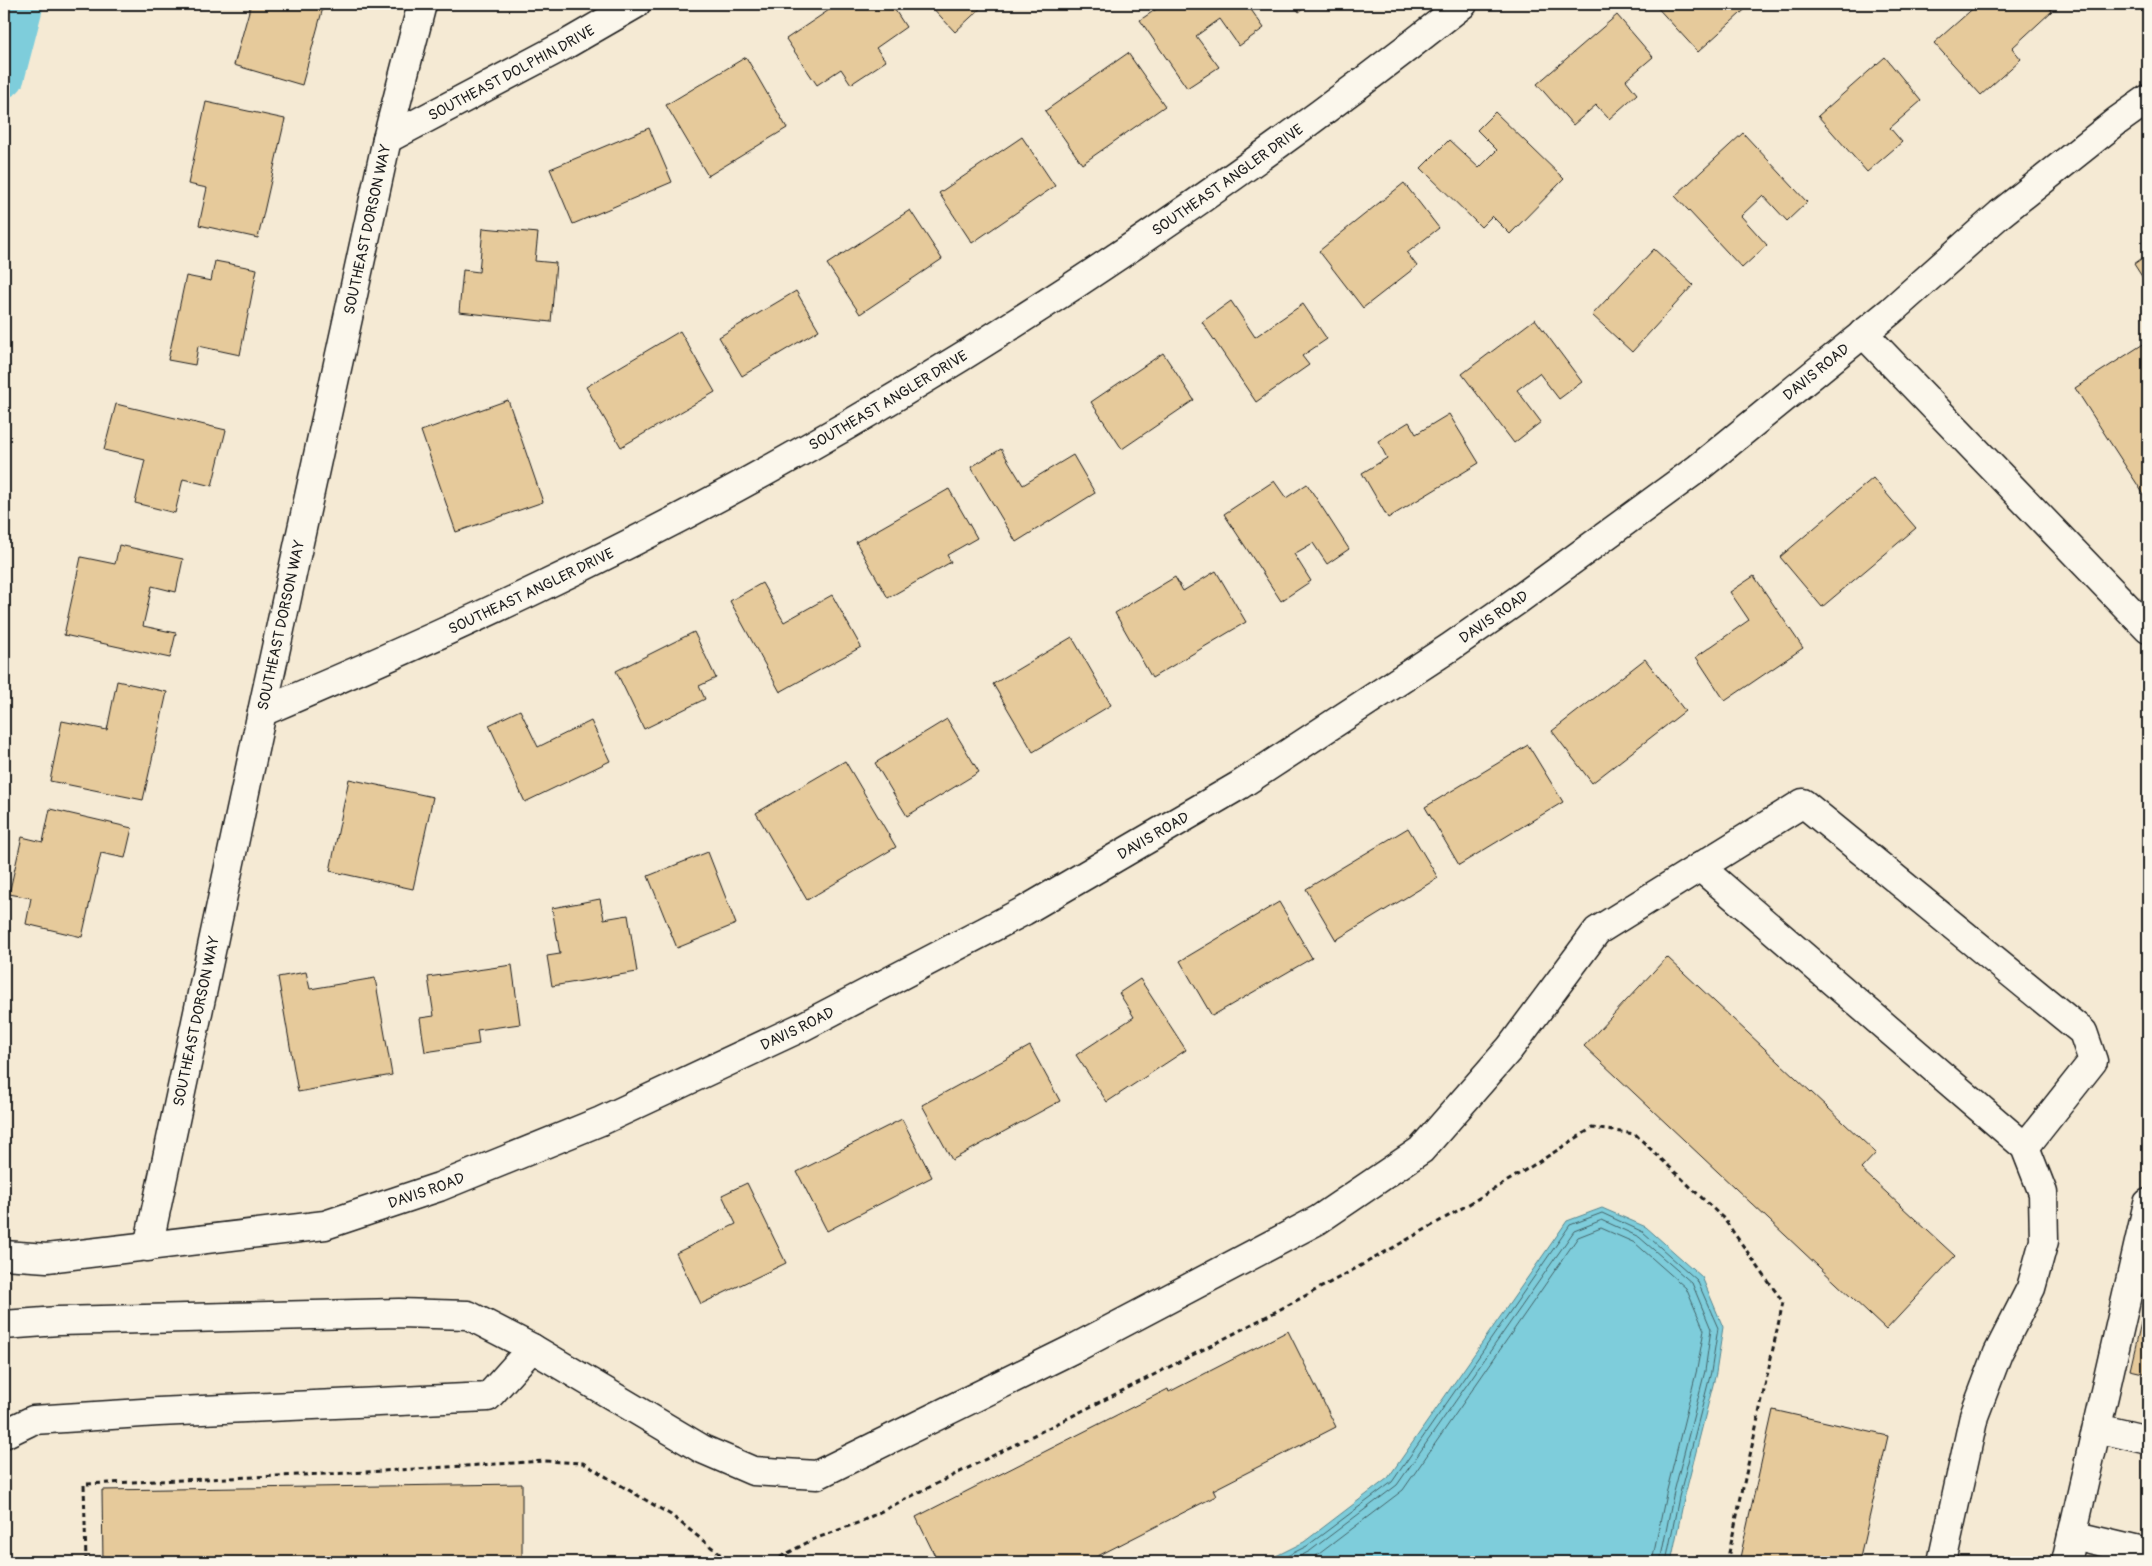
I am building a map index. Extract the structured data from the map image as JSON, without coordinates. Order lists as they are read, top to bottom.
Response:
{
  "streets": {
    "street": [
      "SOUTHEAST DOLPHIN DRIVE",
      "SOUTHEAST ANGLER DRIVE",
      "SOUTHEAST DORSON WAY",
      "DAVIS ROAD"
    ]
  },
  "crossings": [
    ["SOUTHEAST DOLPHIN DRIVE", "SOUTHEAST DORSON WAY"],
    ["SOUTHEAST ANGLER DRIVE", "SOUTHEAST DORSON WAY"],
    ["SOUTHEAST DORSON WAY", "DAVIS ROAD"]
  ]
}
